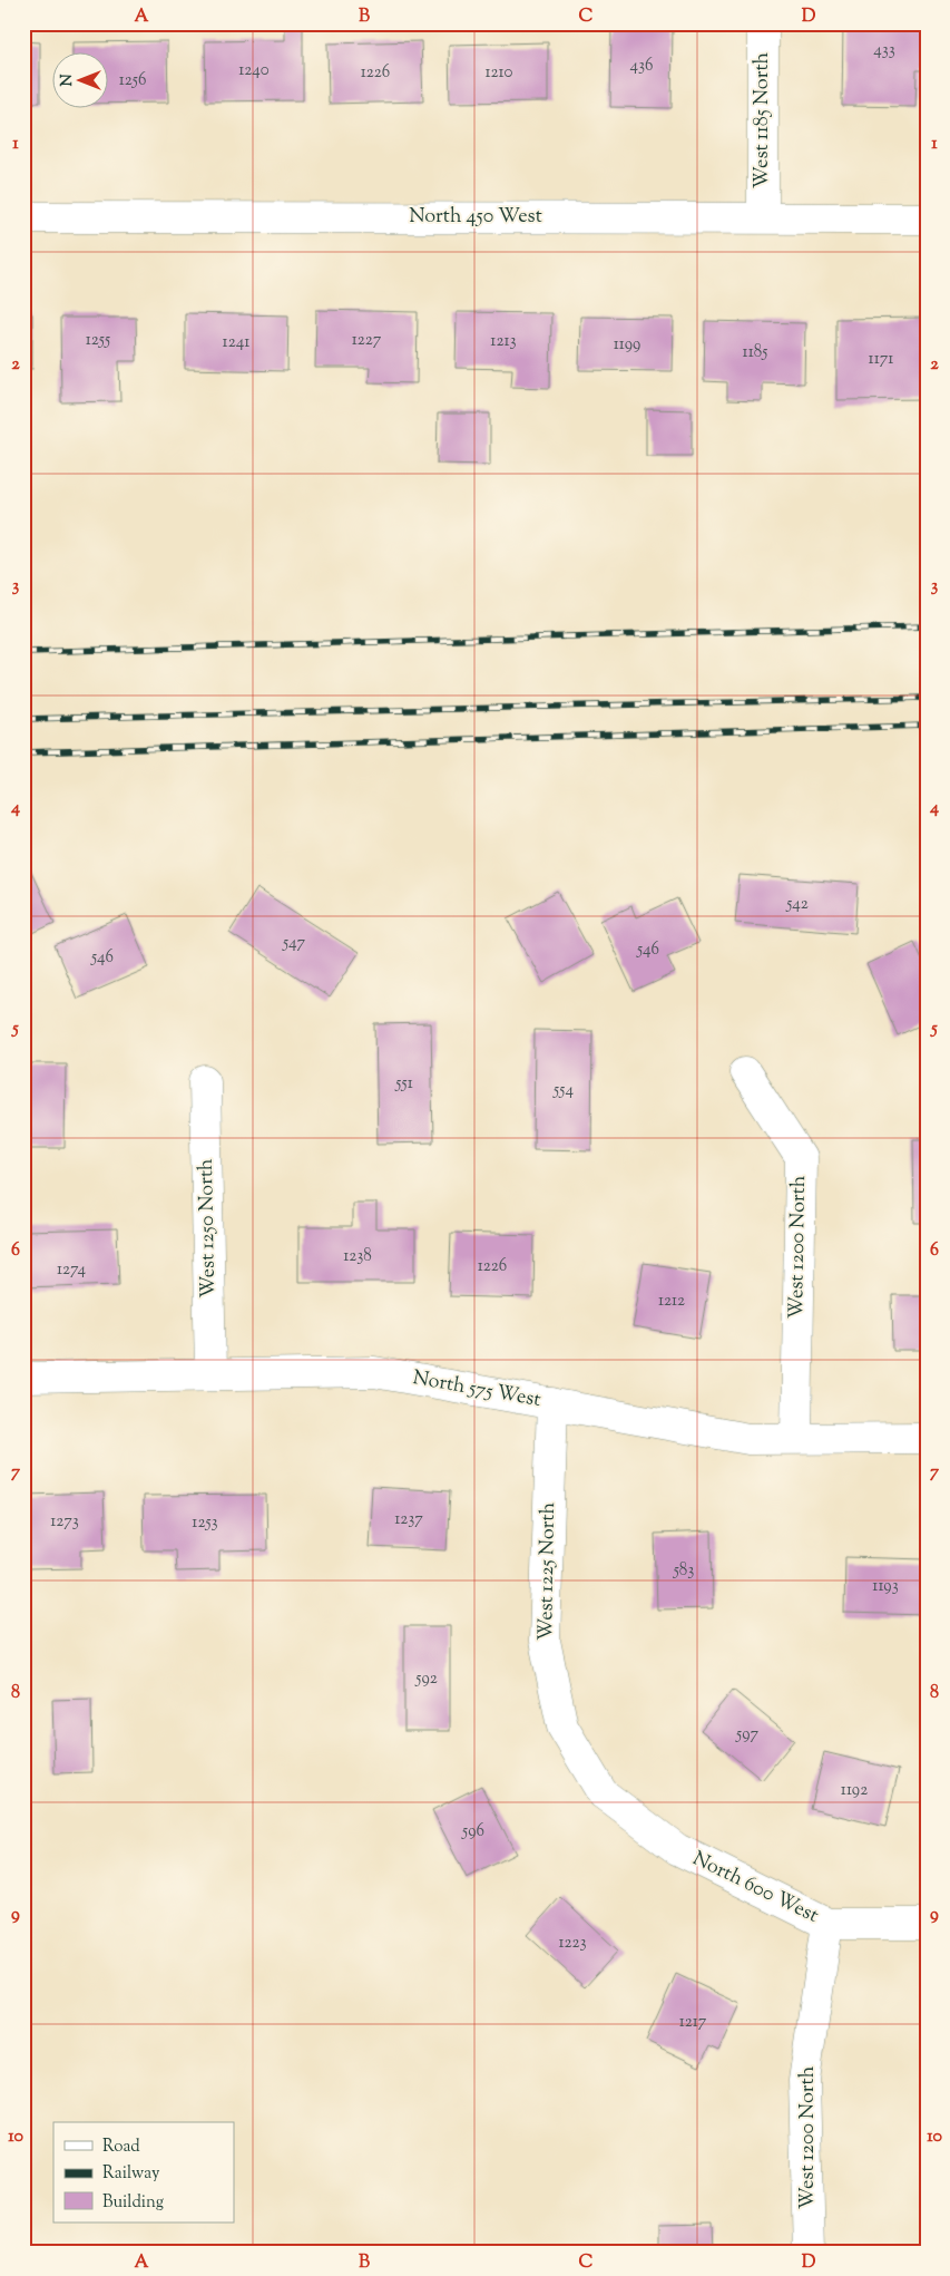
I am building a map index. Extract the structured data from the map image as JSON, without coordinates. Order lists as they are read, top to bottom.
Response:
{
  "streets": {
    "street": [
      "West 1185 North",
      "North 450 West",
      "West 1250 North",
      "West 1200 North",
      "North 575 West",
      "West 1225 North",
      "North 600 West"
    ]
  },
  "crossings": [
    ["West 1185 North", "North 450 West"],
    ["West 1250 North", "North 575 West"],
    ["West 1200 North", "North 575 West"],
    ["West 1200 North", "North 600 West"],
    ["North 575 West", "West 1225 North"],
    ["West 1225 North", "North 600 West"]
  ],
  "house_numbers": [
    "433",
    "436",
    "1240",
    "1226",
    "1210",
    "1256",
    "1255",
    "1227",
    "1213",
    "1241",
    "1199",
    "1185",
    "1171",
    "542",
    "547",
    "546",
    "546",
    "551",
    "554",
    "1238",
    "1226",
    "1274",
    "1212",
    "1237",
    "1273",
    "1253",
    "583",
    "1193",
    "592",
    "597",
    "1192",
    "596",
    "1223",
    "1217"
  ],
  "legend": ["Road", "Railway", "Building"],
  "north": "left",
  "grid": {
    "columns": [
      "A",
      "B",
      "C",
      "D"
    ],
    "rows": [
      "1",
      "2",
      "3",
      "4",
      "5",
      "6",
      "7",
      "8",
      "9",
      "10"
    ]
  }
}
